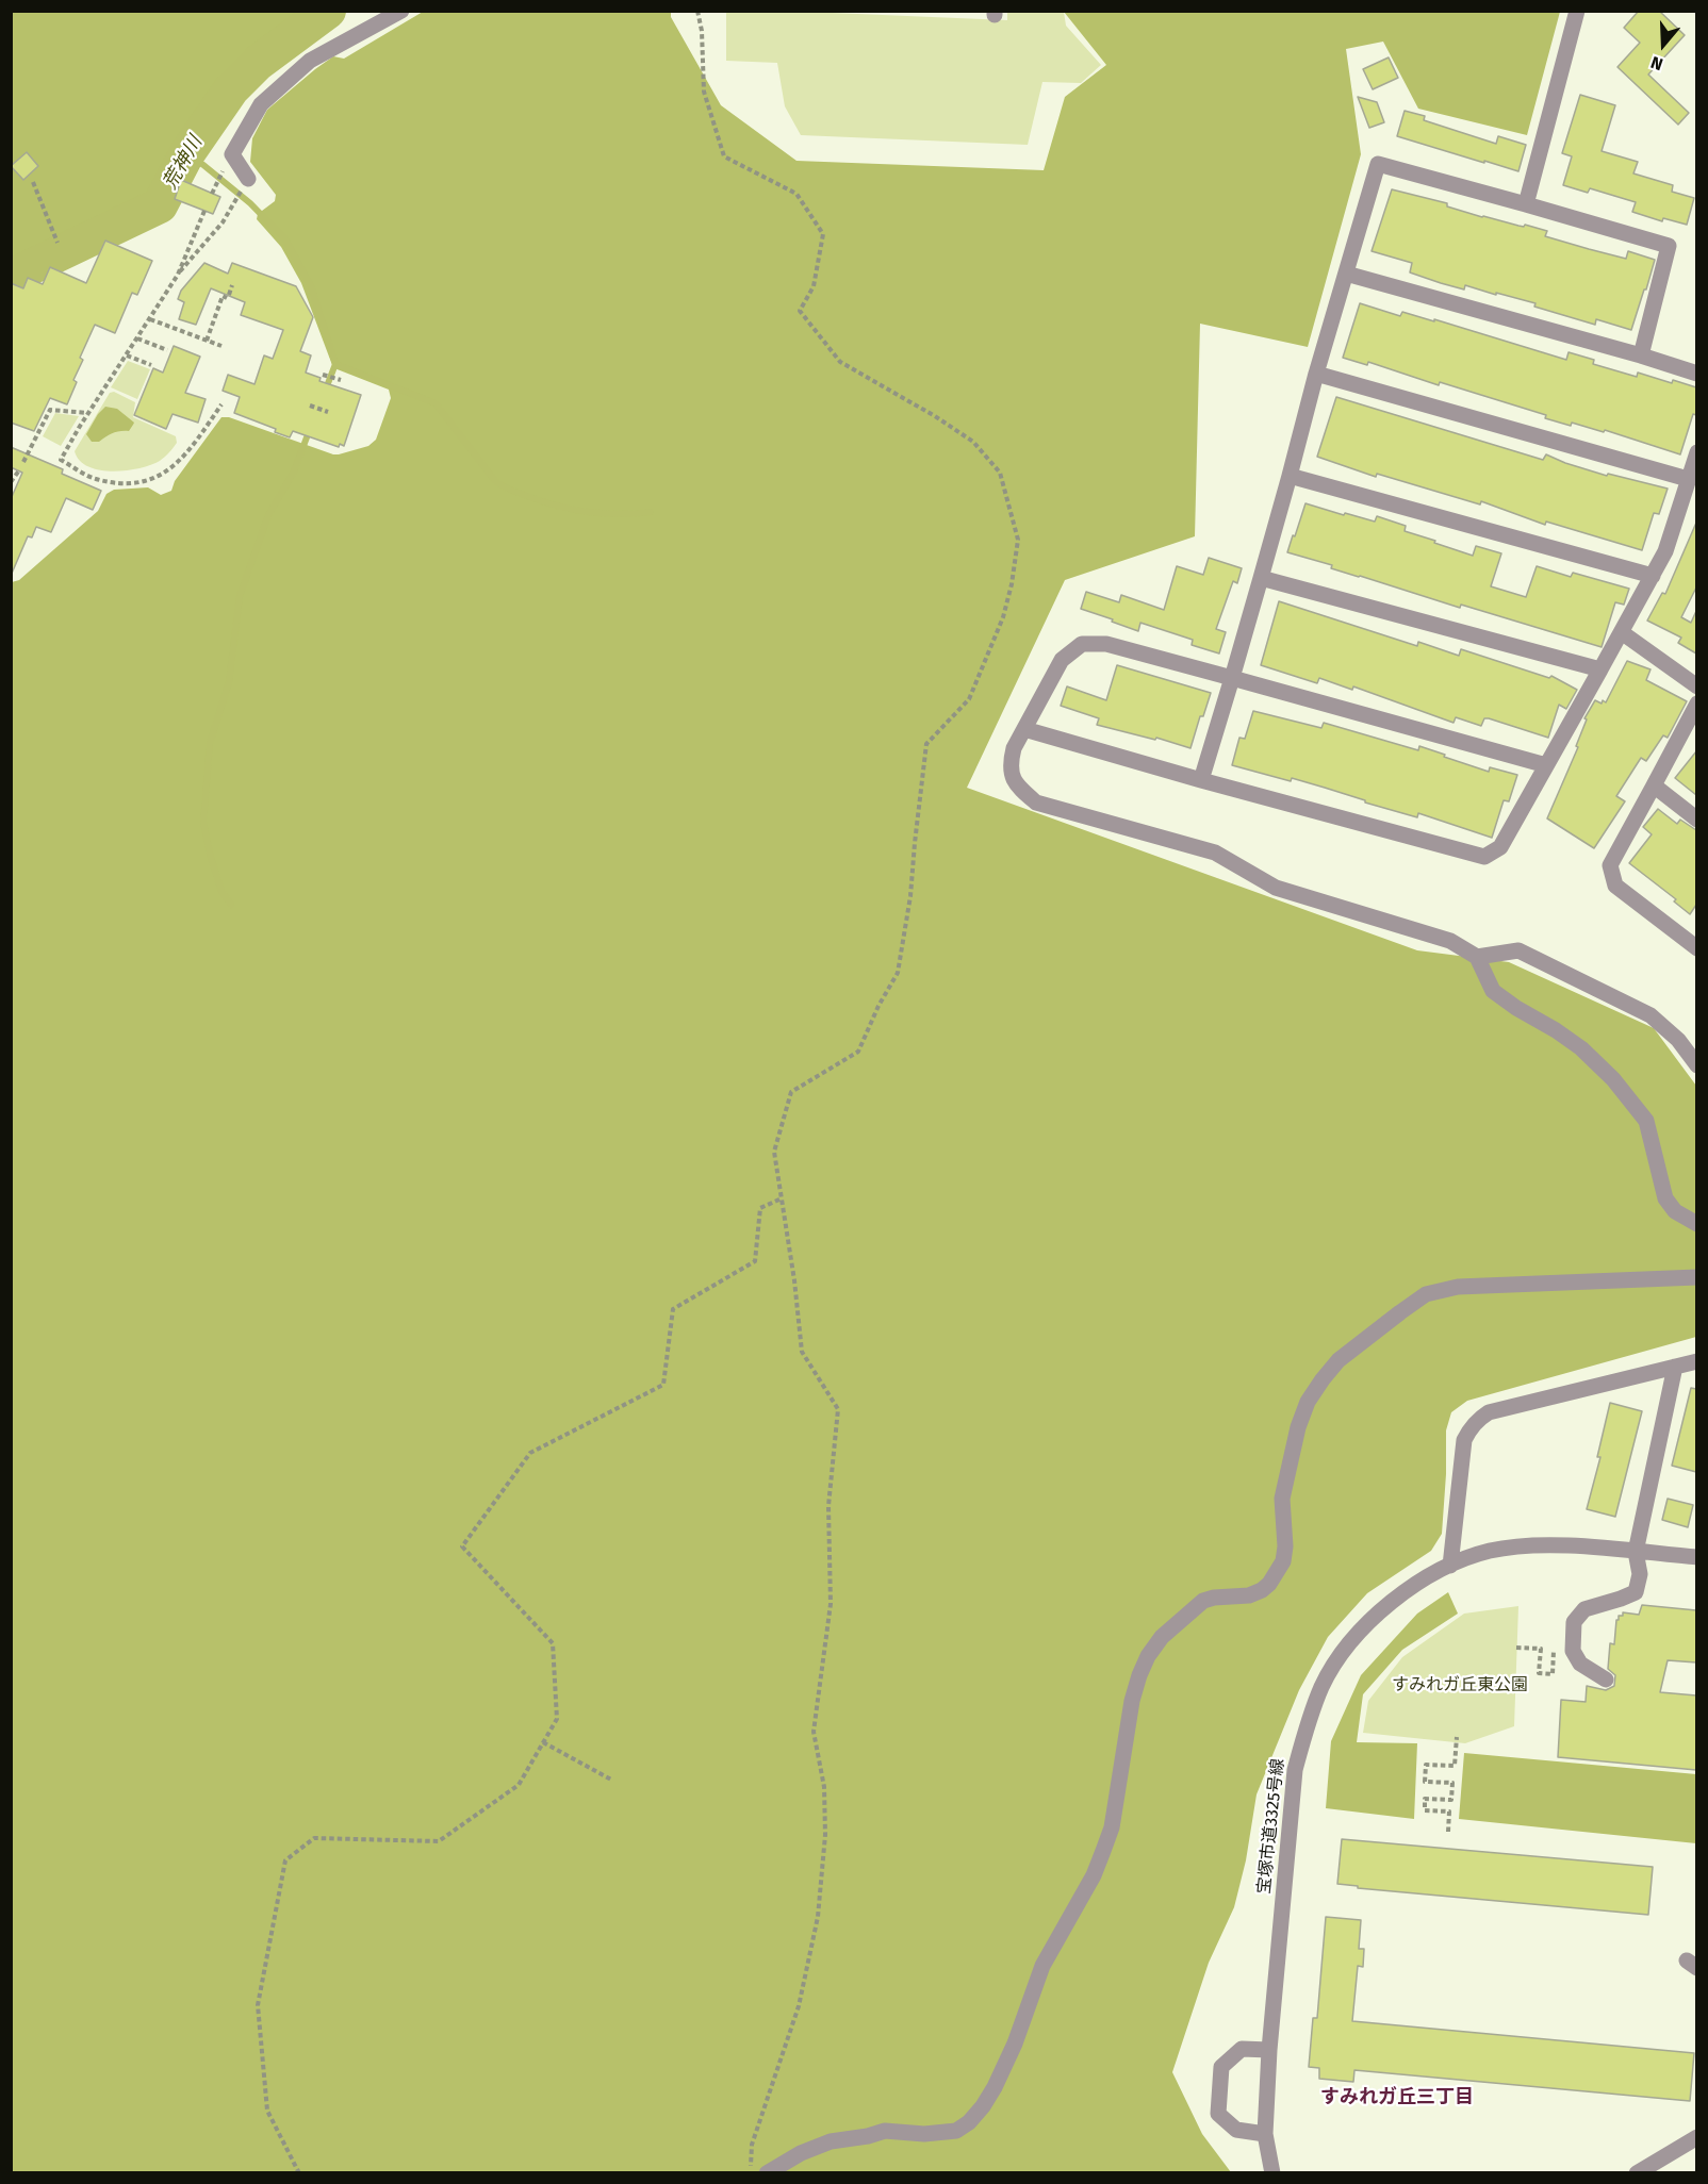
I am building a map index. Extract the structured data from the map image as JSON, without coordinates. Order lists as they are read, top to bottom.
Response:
{
  "streets": {
    "street": ["宝塚市道3325号線"]
  },
  "districts": ["すみれガ丘三丁目"],
  "water": ["荒神川"],
  "parks": ["すみれガ丘東公園"],
  "north": "bottom"
}
